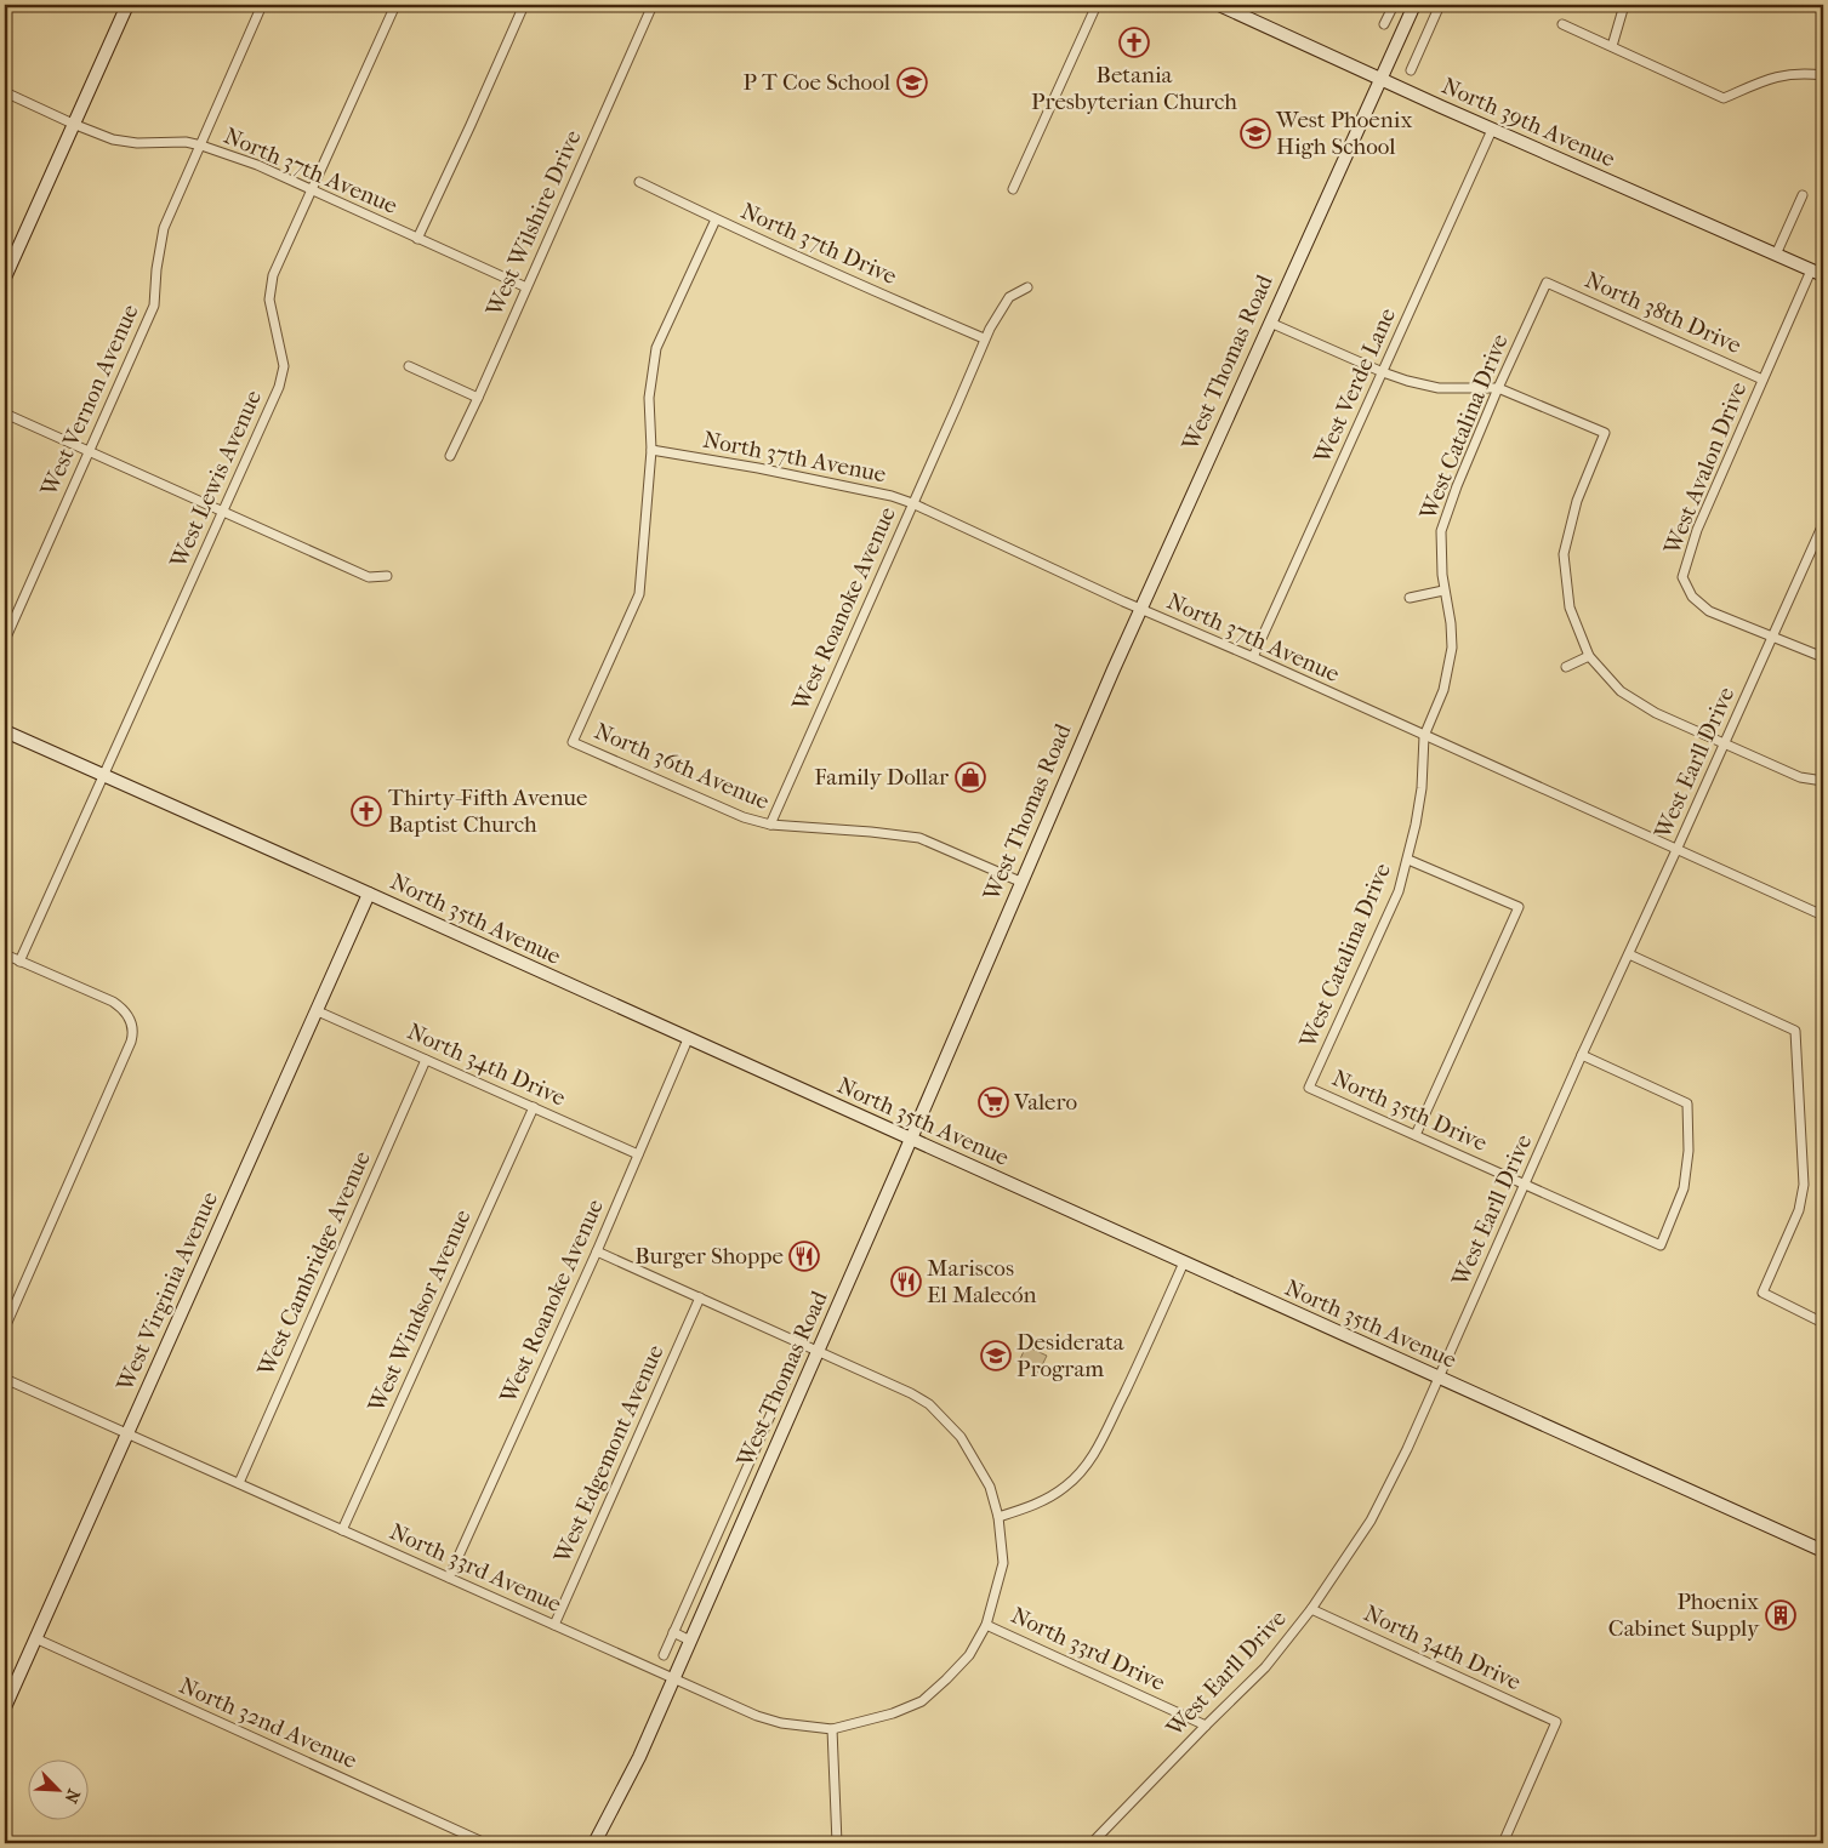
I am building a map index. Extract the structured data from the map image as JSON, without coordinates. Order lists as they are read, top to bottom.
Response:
{
  "streets": {
    "main road": [
      "North 39th Avenue",
      "West Thomas Road",
      "North 35th Avenue",
      "West Virginia Avenue"
    ],
    "street": [
      "North 37th Avenue",
      "West Wilshire Drive",
      "North 37th Drive",
      "North 38th Drive",
      "West Verde Lane",
      "West Vernon Avenue",
      "West Catalina Drive",
      "West Avalon Drive",
      "West Lewis Avenue",
      "West Roanoke Avenue",
      "West Earll Drive",
      "North 36th Avenue",
      "North 34th Drive",
      "North 35th Drive",
      "West Cambridge Avenue",
      "West Windsor Avenue",
      "West Edgemont Avenue",
      "North 33rd Avenue",
      "North 33rd Drive",
      "North 32nd Avenue"
    ]
  },
  "crossings": [
    ["North 39th Avenue", "West Thomas Road"],
    ["North 39th Avenue", "West Verde Lane"],
    ["North 39th Avenue", "West Avalon Drive"],
    ["North 37th Avenue", "West Wilshire Drive"],
    ["North 37th Avenue", "West Thomas Road"],
    ["North 37th Avenue", "West Verde Lane"],
    ["North 37th Avenue", "West Vernon Avenue"],
    ["North 37th Avenue", "West Catalina Drive"],
    ["North 37th Avenue", "West Lewis Avenue"],
    ["North 37th Avenue", "West Roanoke Avenue"],
    ["North 37th Avenue", "West Earll Drive"],
    ["North 37th Avenue", "North 36th Avenue"],
    ["North 37th Drive", "West Roanoke Avenue"],
    ["North 38th Drive", "West Catalina Drive"],
    ["North 38th Drive", "West Avalon Drive"],
    ["West Thomas Road", "North 36th Avenue"],
    ["West Thomas Road", "North 35th Avenue"],
    ["West Thomas Road", "North 33rd Avenue"],
    ["West Catalina Drive", "North 35th Drive"],
    ["West Avalon Drive", "West Earll Drive"],
    ["West Lewis Avenue", "North 35th Avenue"],
    ["West Roanoke Avenue", "North 36th Avenue"],
    ["West Roanoke Avenue", "North 35th Avenue"],
    ["West Roanoke Avenue", "North 34th Drive"],
    ["West Roanoke Avenue", "North 33rd Avenue"],
    ["West Earll Drive", "North 35th Avenue"],
    ["West Earll Drive", "North 34th Drive"],
    ["West Earll Drive", "North 35th Drive"],
    ["West Earll Drive", "North 33rd Drive"],
    ["North 35th Avenue", "West Virginia Avenue"],
    ["North 34th Drive", "West Cambridge Avenue"],
    ["North 34th Drive", "West Virginia Avenue"],
    ["North 34th Drive", "West Windsor Avenue"],
    ["West Cambridge Avenue", "North 33rd Avenue"],
    ["West Virginia Avenue", "North 33rd Avenue"],
    ["West Virginia Avenue", "North 32nd Avenue"],
    ["West Windsor Avenue", "North 33rd Avenue"],
    ["West Edgemont Avenue", "North 33rd Avenue"]
  ],
  "places": {
    "church": ["Betania Presbyterian Church", "Thirty-Fifth Avenue Baptist Church"],
    "school or university": ["P T Coe School", "West Phoenix High School", "Desiderata Program"],
    "shop": ["Family Dollar"],
    "supermarket": ["Valero"],
    "restaurant": ["Burger Shoppe", "Mariscos El Malecón"],
    "building": ["Phoenix Cabinet Supply"]
  },
  "north": "bottom right"
}
